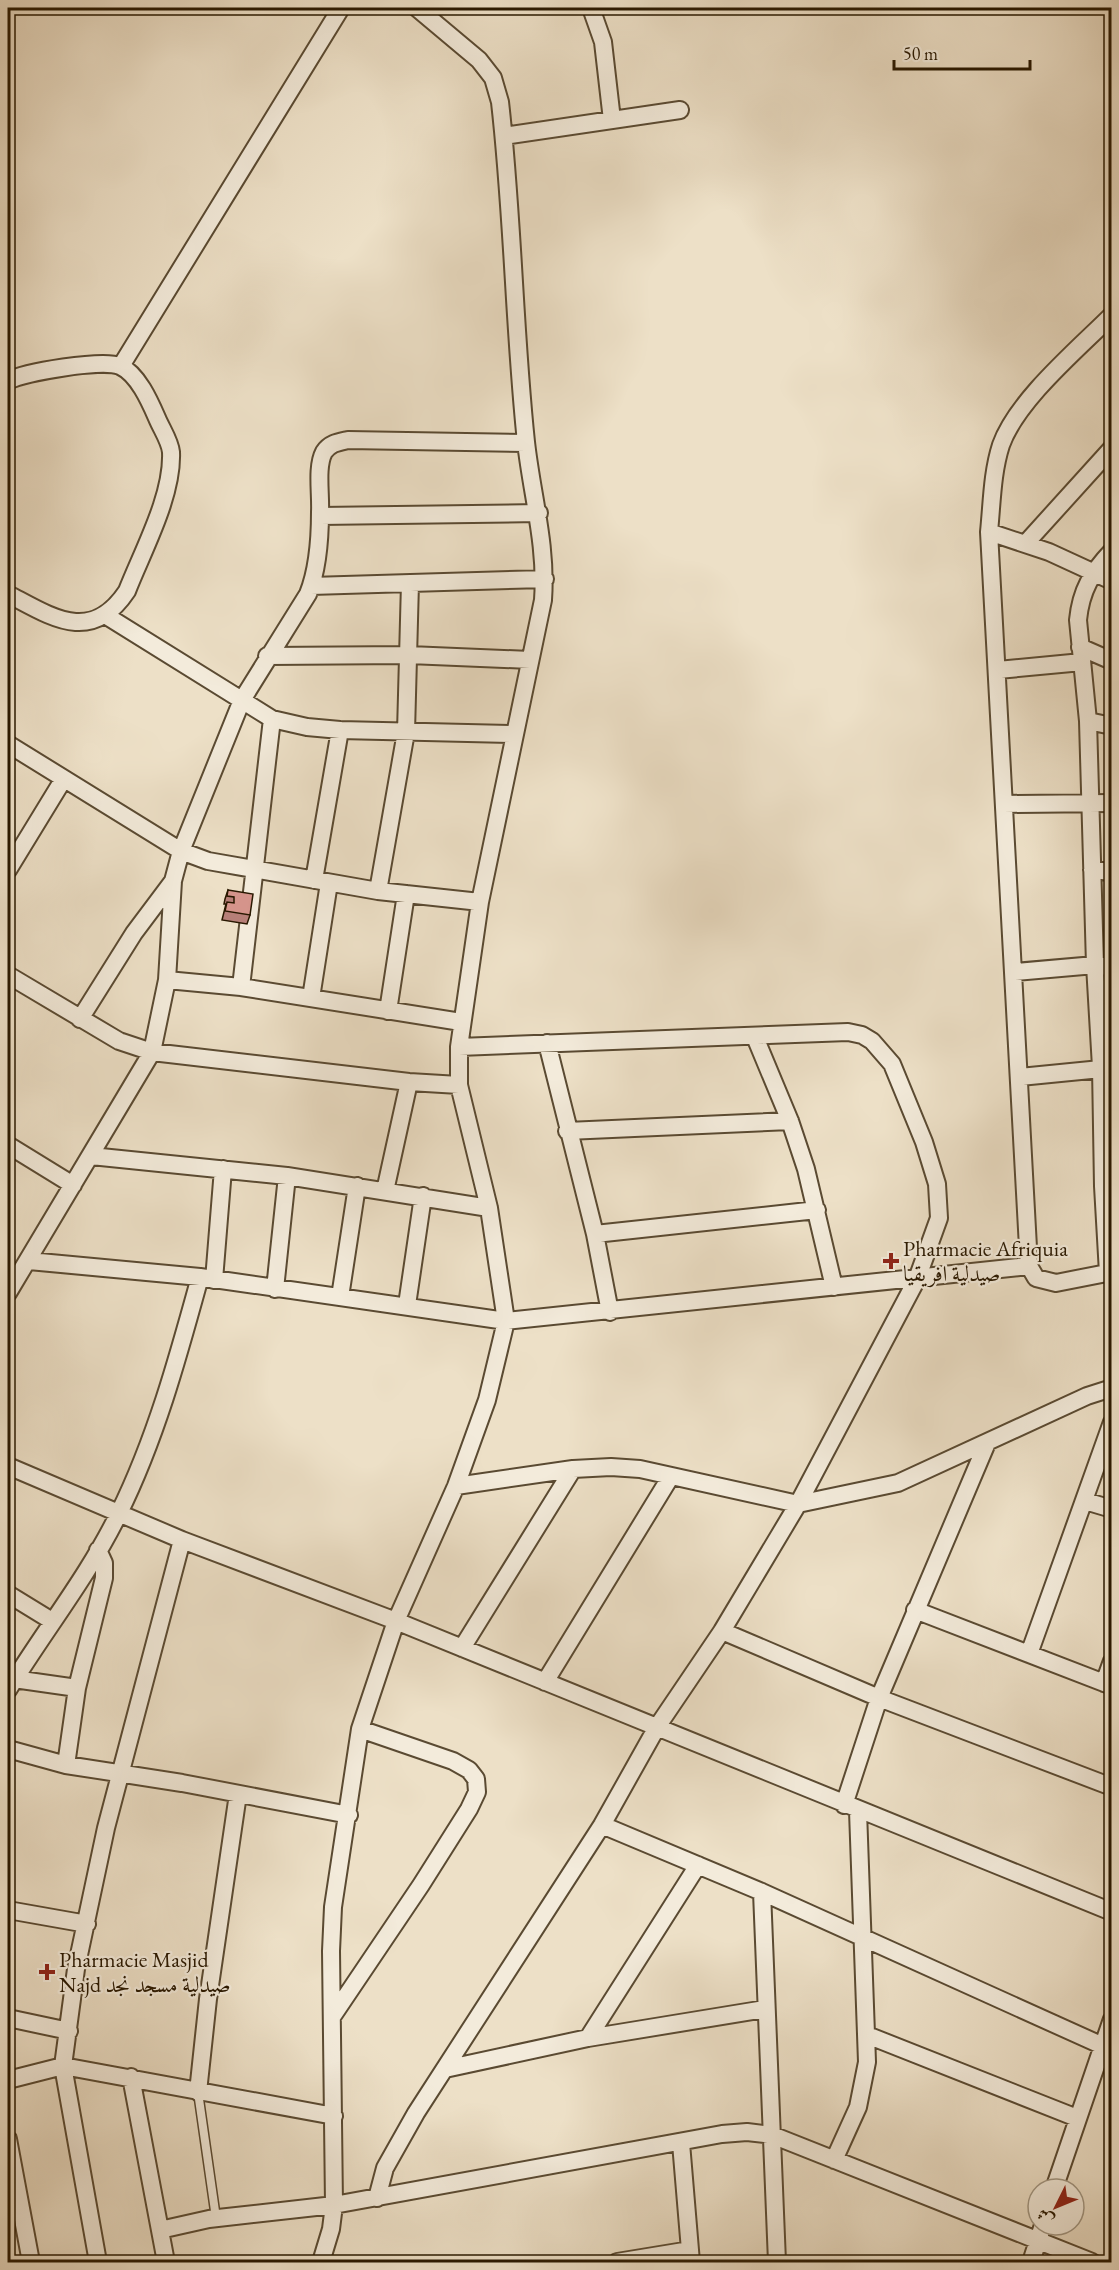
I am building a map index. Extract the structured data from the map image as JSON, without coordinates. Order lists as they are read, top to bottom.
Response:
{
  "places": {
    "health": ["Pharmacie Afriquia صيدلية افريقيا", "Pharmacie Masjid Najd صيدلية مسجد نجد"]
  },
  "scale_bar": "50 m",
  "north": "bottom left"
}
